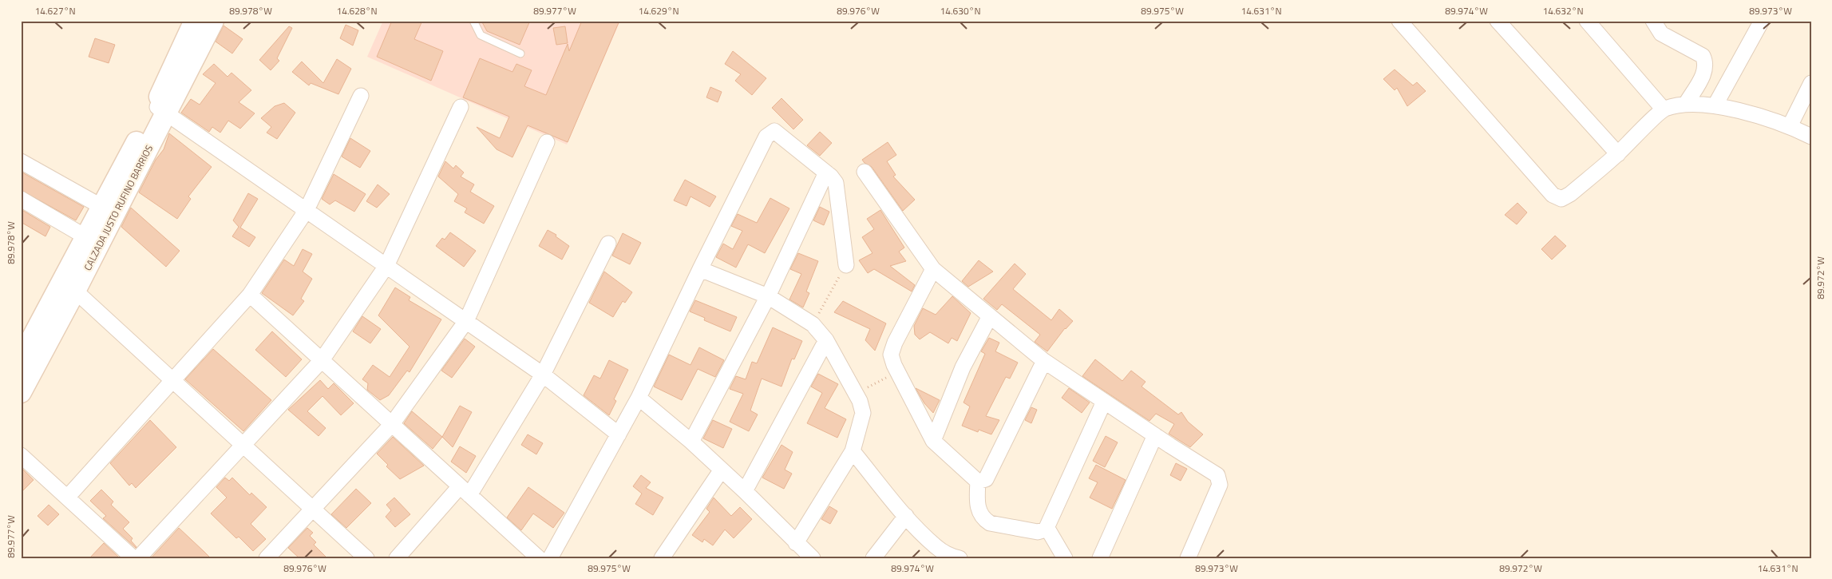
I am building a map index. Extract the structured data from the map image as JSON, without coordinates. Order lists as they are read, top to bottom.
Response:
{
  "streets": {
    "street": ["CALZADA JUSTO RUFINO BARRIOS"]
  },
  "coordinates": [
    "14.627°N",
    "89.978°W",
    "14.628°N",
    "89.977°W",
    "14.629°N",
    "89.976°W",
    "14.630°N",
    "89.975°W",
    "14.631°N",
    "89.974°W",
    "14.632°N",
    "89.973°W",
    "89.972°W"
  ]
}
